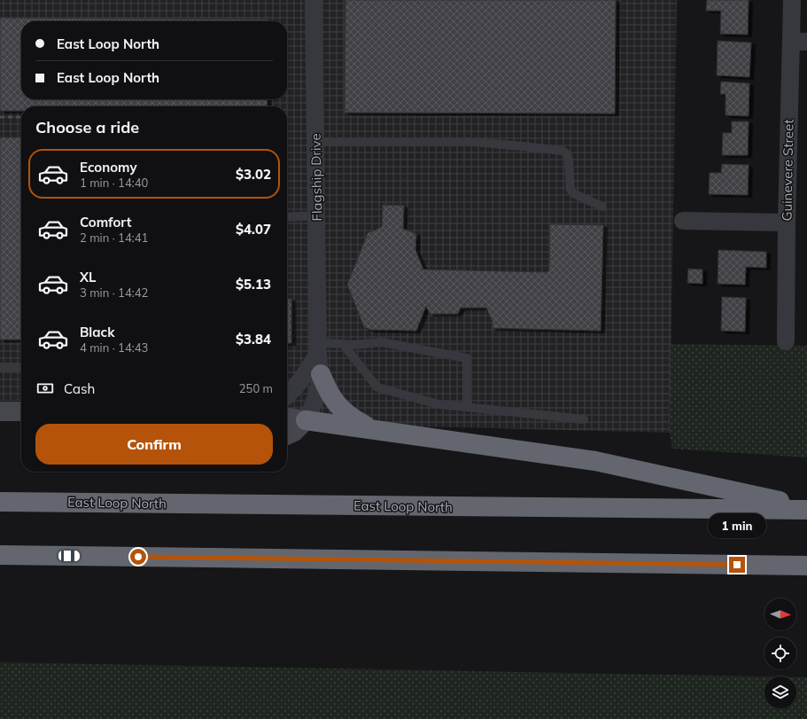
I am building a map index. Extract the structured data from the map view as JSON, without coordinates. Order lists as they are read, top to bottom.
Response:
{
  "streets": {
    "highway": ["East Loop North"],
    "street": ["Guinevere Street", "Flagship Drive"]
  },
  "north": "right",
  "page": {
    "banner": ["East Loop North", "East Loop North"],
    "heading": "Choose a ride",
    "list": [
      {
        "name": "Economy",
        "note": "1 min · 14:40",
        "value": "$3.02"
      },
      {
        "name": "Comfort",
        "note": "2 min · 14:41",
        "value": "$4.07"
      },
      {
        "name": "XL",
        "note": "3 min · 14:42",
        "value": "$5.13"
      },
      {
        "name": "Black",
        "note": "4 min · 14:43",
        "value": "$3.84"
      }
    ],
    "pay": ["Cash", "250 m"],
    "buttons": "Confirm",
    "bubble": "1 min"
  }
}
